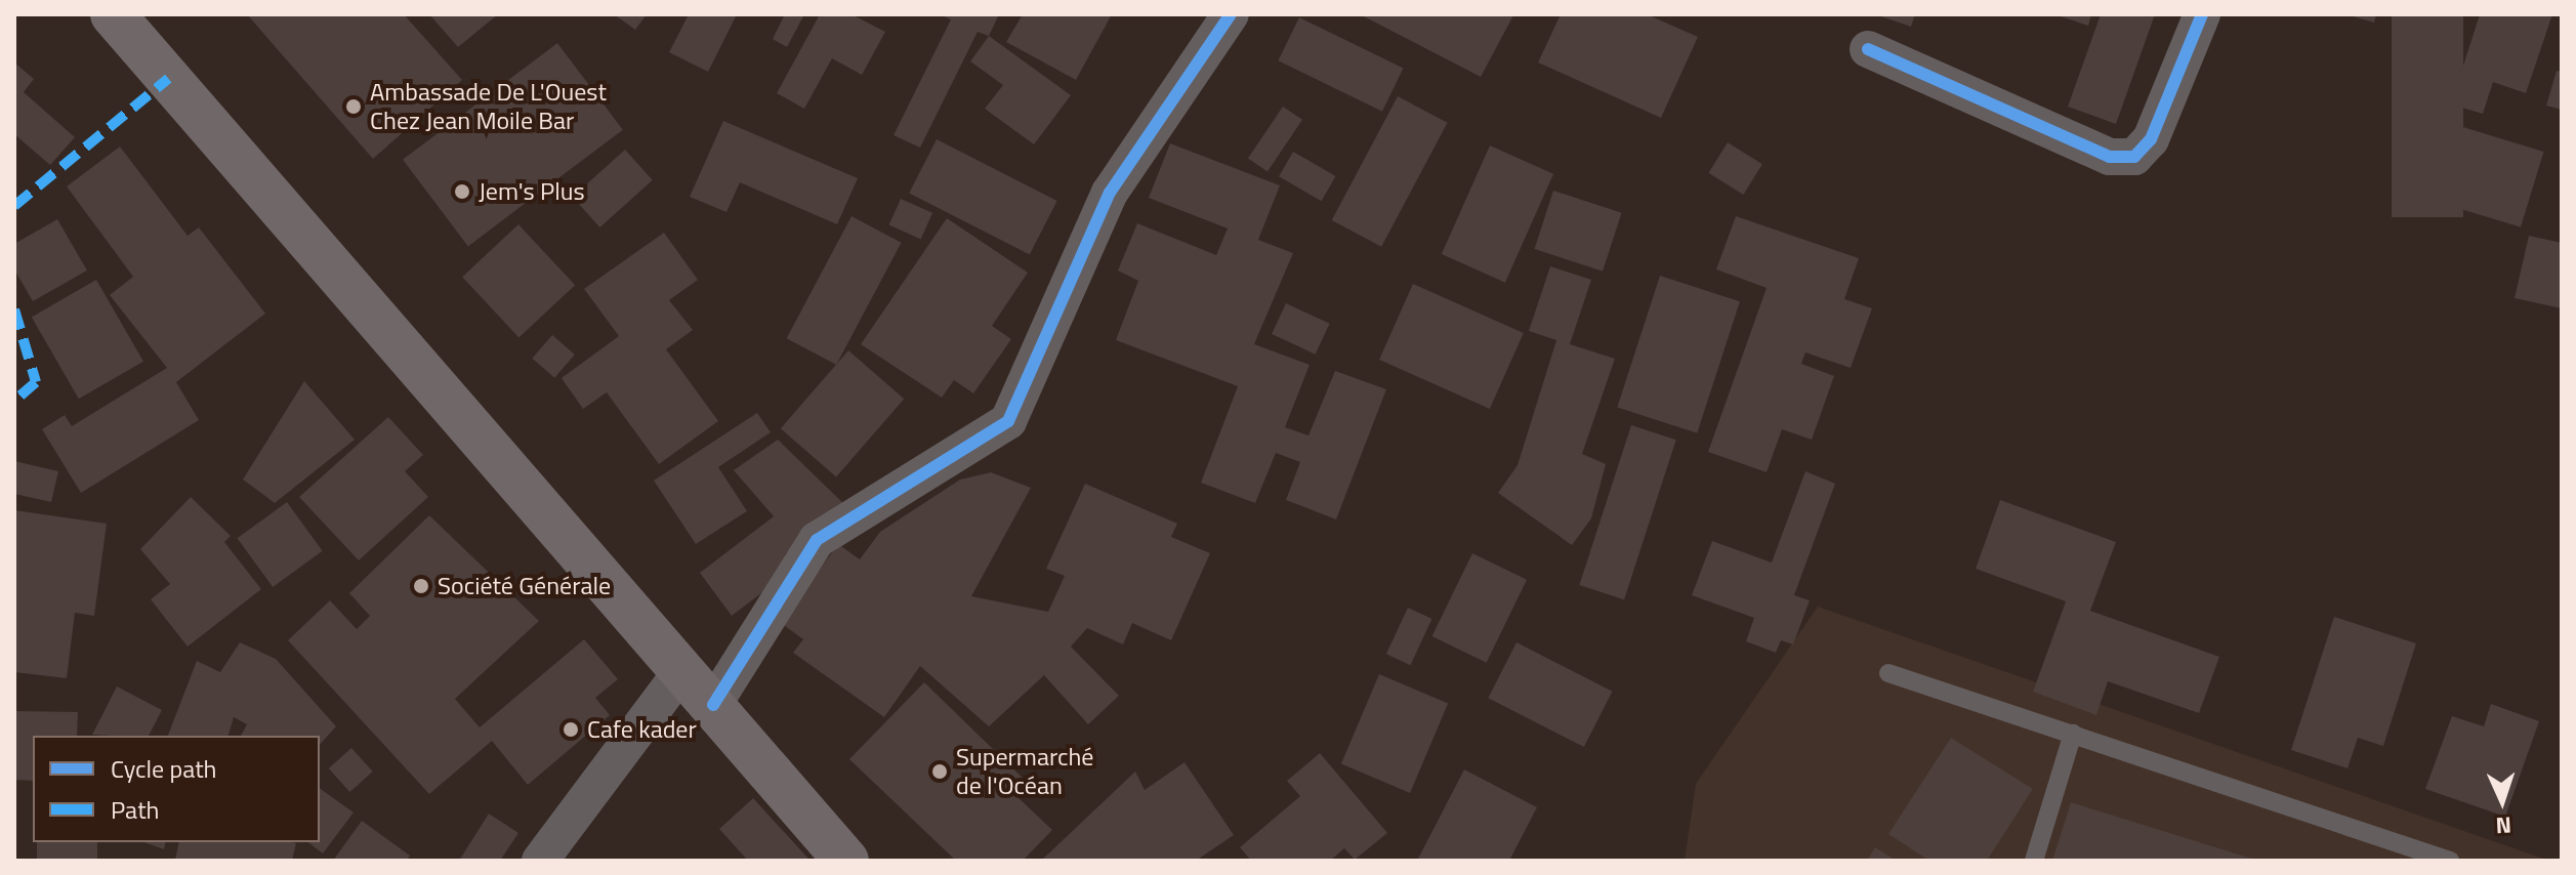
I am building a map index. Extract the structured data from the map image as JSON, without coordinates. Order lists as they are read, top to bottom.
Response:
{
  "places": [
    "Ambassade De L'Ouest Chez Jean Moile Bar",
    "Jem's Plus",
    "Société Générale",
    "Cafe kader",
    "Supermarché de l'Océan"
  ],
  "legend": ["Cycle path", "Path"],
  "north": "bottom"
}
